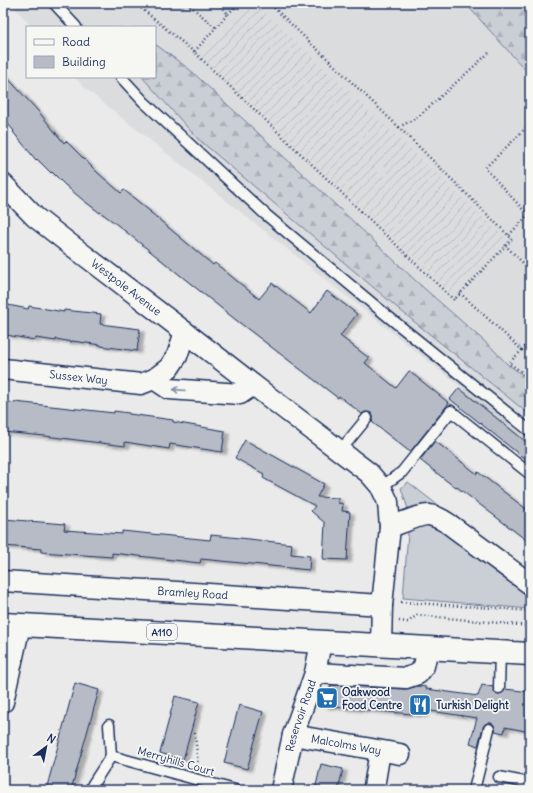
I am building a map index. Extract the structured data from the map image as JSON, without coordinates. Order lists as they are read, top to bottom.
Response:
{
  "streets": {
    "main road": ["A110"],
    "street": [
      "Westpole Avenue",
      "Sussex Way",
      "Bramley Road",
      "Reservoir Road",
      "Malcolms Way"
    ],
    "lane": ["Merryhills Court"]
  },
  "crossings": [
    ["Westpole Avenue", "Sussex Way"],
    ["A110", "Reservoir Road"],
    ["Reservoir Road", "Malcolms Way"]
  ],
  "places": {
    "supermarket": ["Oakwood Food Centre"],
    "restaurant": ["Turkish Delight"]
  },
  "legend": ["Road", "Building"],
  "north": "top right"
}
